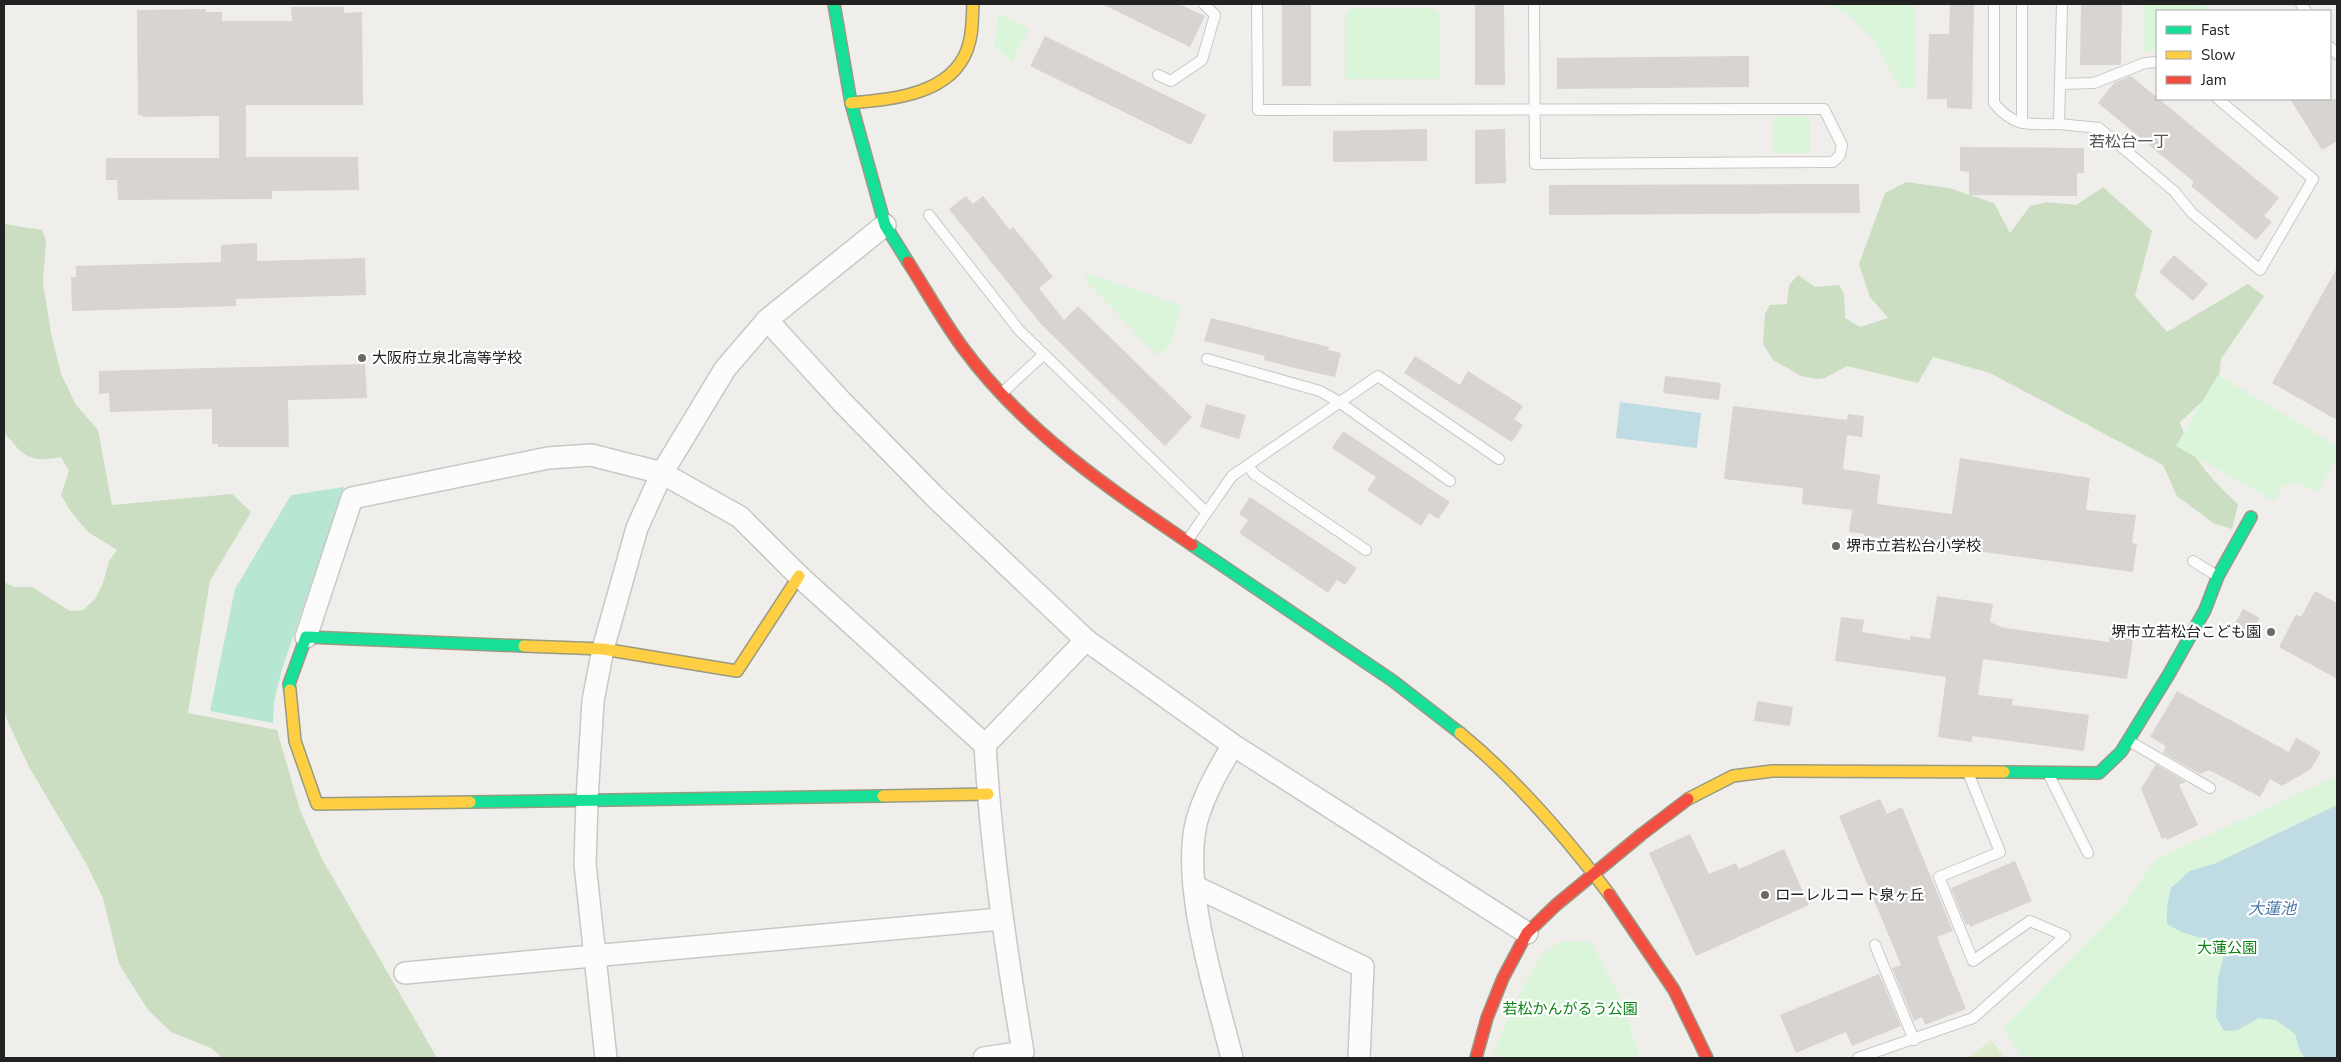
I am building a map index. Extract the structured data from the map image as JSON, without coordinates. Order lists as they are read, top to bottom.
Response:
{
  "districts": ["若松台一丁"],
  "water": ["大蓮池"],
  "parks": ["大蓮公園", "若松かんがるう公園"],
  "places": [
    "大阪府立泉北高等学校",
    "堺市立若松台小学校",
    "堺市立若松台こども園",
    "ローレルコート泉ヶ丘"
  ],
  "legend": ["Fast", "Slow", "Jam"]
}
